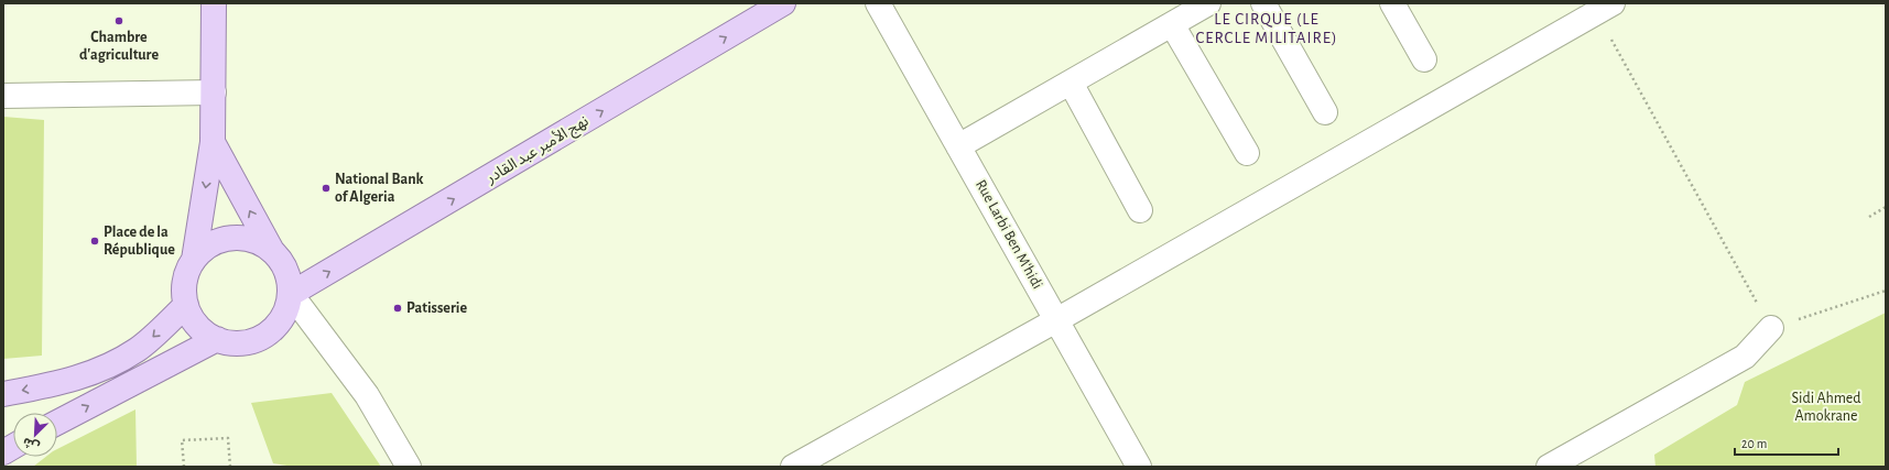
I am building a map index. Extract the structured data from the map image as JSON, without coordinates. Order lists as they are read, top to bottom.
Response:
{
  "streets": {
    "main road": ["نهج الأمير عبد القادر"],
    "street": ["Rue Larbi Ben M'hidi"]
  },
  "one_way": ["نهج الأمير عبد القادر"],
  "districts": ["LE CIRQUE (LE CERCLE MILITAIRE)"],
  "parks": ["Sidi Ahmed Amokrane"],
  "places": [
    "Chambre d'agriculture",
    "National Bank of Algeria",
    "Place de la République",
    "Patisserie"
  ],
  "scale_bar": "20 m",
  "north": "bottom left"
}
